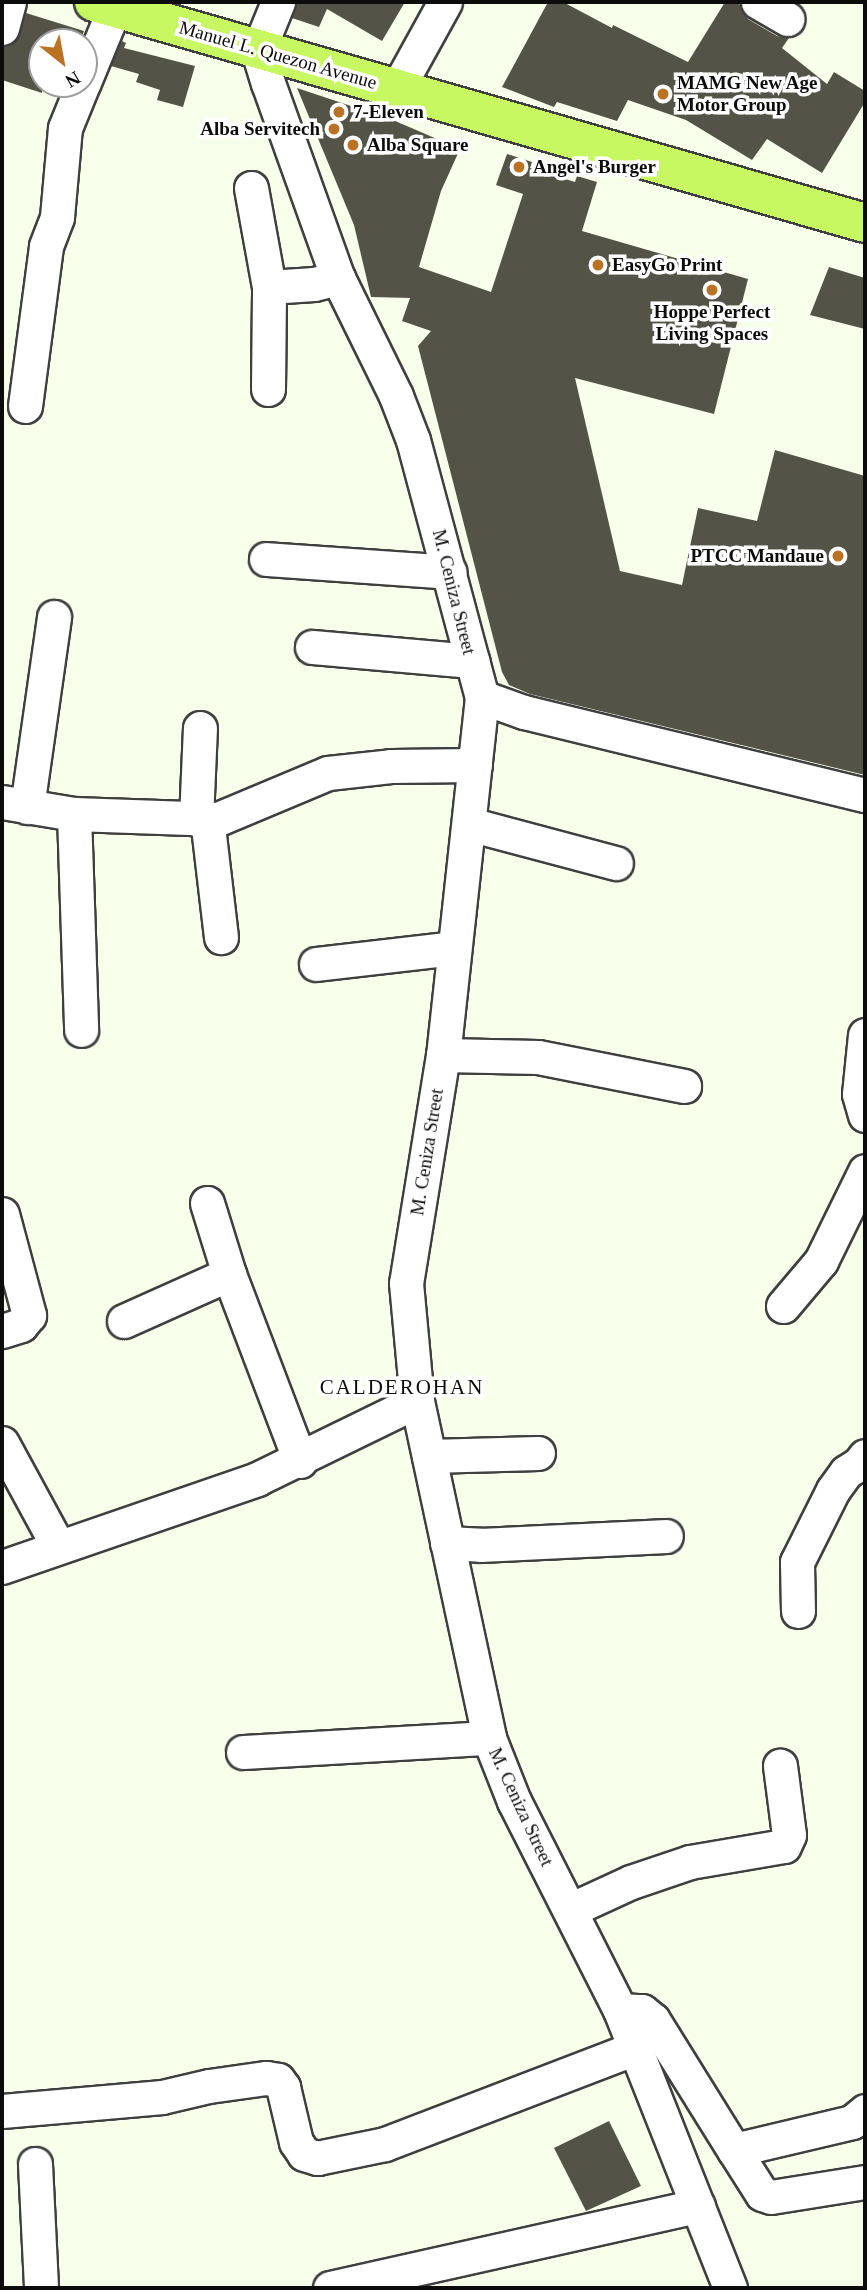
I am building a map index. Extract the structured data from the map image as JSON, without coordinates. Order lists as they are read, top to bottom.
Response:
{
  "streets": {
    "main road": ["Manuel L. Quezon Avenue"],
    "street": ["M. Ceniza Street"]
  },
  "crossings": [
    ["Manuel L. Quezon Avenue", "M. Ceniza Street"]
  ],
  "districts": ["CALDEROHAN"],
  "places": [
    "MAMG New Age Motor Group",
    "7-Eleven",
    "Alba Servitech",
    "Alba Square",
    "Angel's Burger",
    "EasyGo Print",
    "Hoppe Perfect Living Spaces",
    "PTCC Mandaue"
  ],
  "north": "bottom right"
}
